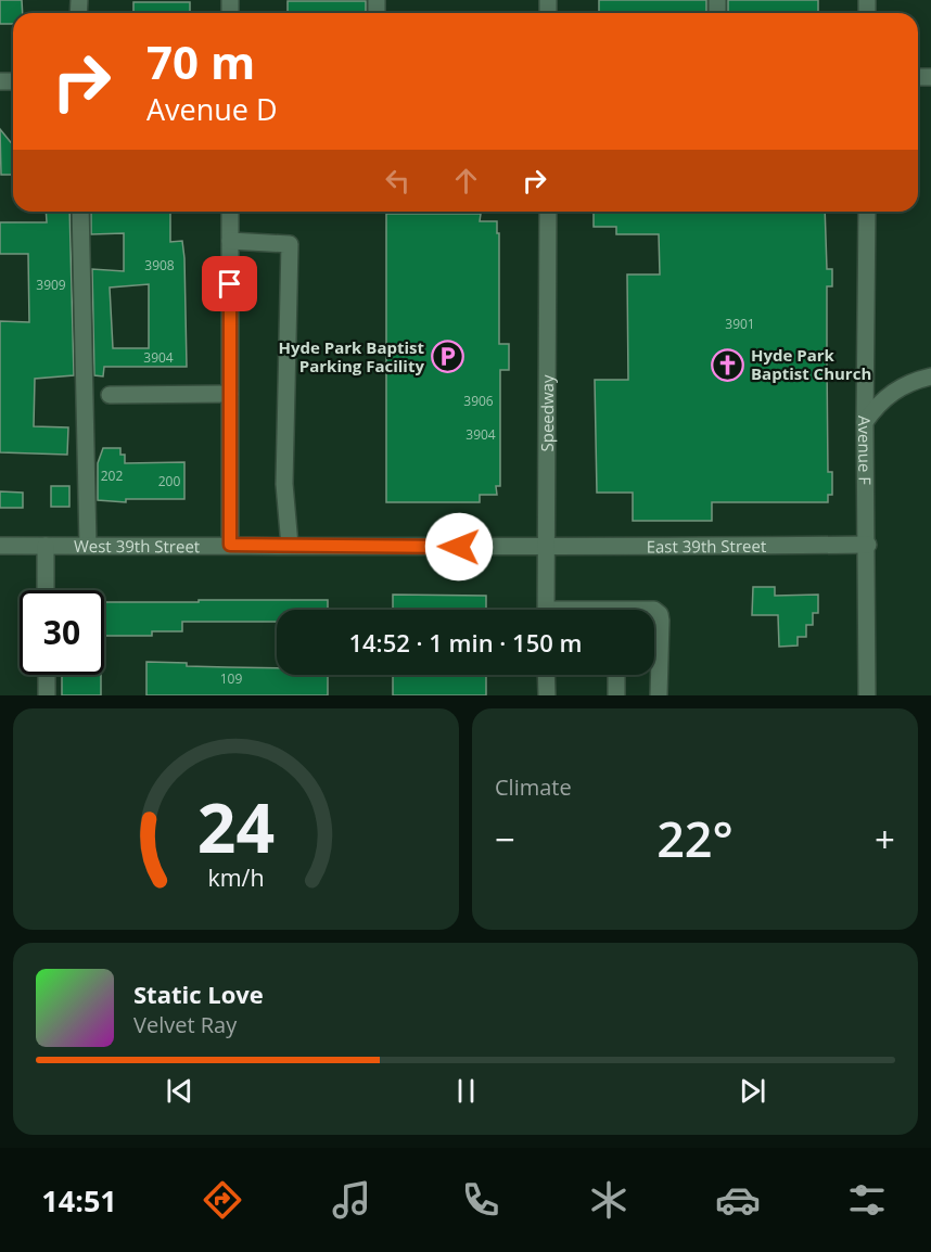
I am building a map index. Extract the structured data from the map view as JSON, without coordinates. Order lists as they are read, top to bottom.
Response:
{
  "streets": {
    "street": [
      "Speedway",
      "Avenue F",
      "West 39th Street",
      "East 39th Street"
    ]
  },
  "crossings": [
    ["Speedway", "West 39th Street"],
    ["Speedway", "East 39th Street"],
    ["Avenue F", "East 39th Street"],
    ["West 39th Street", "East 39th Street"]
  ],
  "places": {
    "parking": ["Hyde Park Baptist Parking Facility"],
    "church": ["Hyde Park Baptist Church"]
  },
  "house_numbers": [
    "3908",
    "3909",
    "3901",
    "3904",
    "3906",
    "3904",
    "202",
    "200",
    "109"
  ],
  "page": {
    "turn": ["70 m", "Avenue D"],
    "limit": "30",
    "trip": "14:52 · 1 min · 150 m",
    "tile": "Climate",
    "heat": ["−", "22°", "+"],
    "song": ["Static Love", "Velvet Ray"],
    "tabs": "14:51",
    "gauge": ["24", "km/h"]
  }
}
